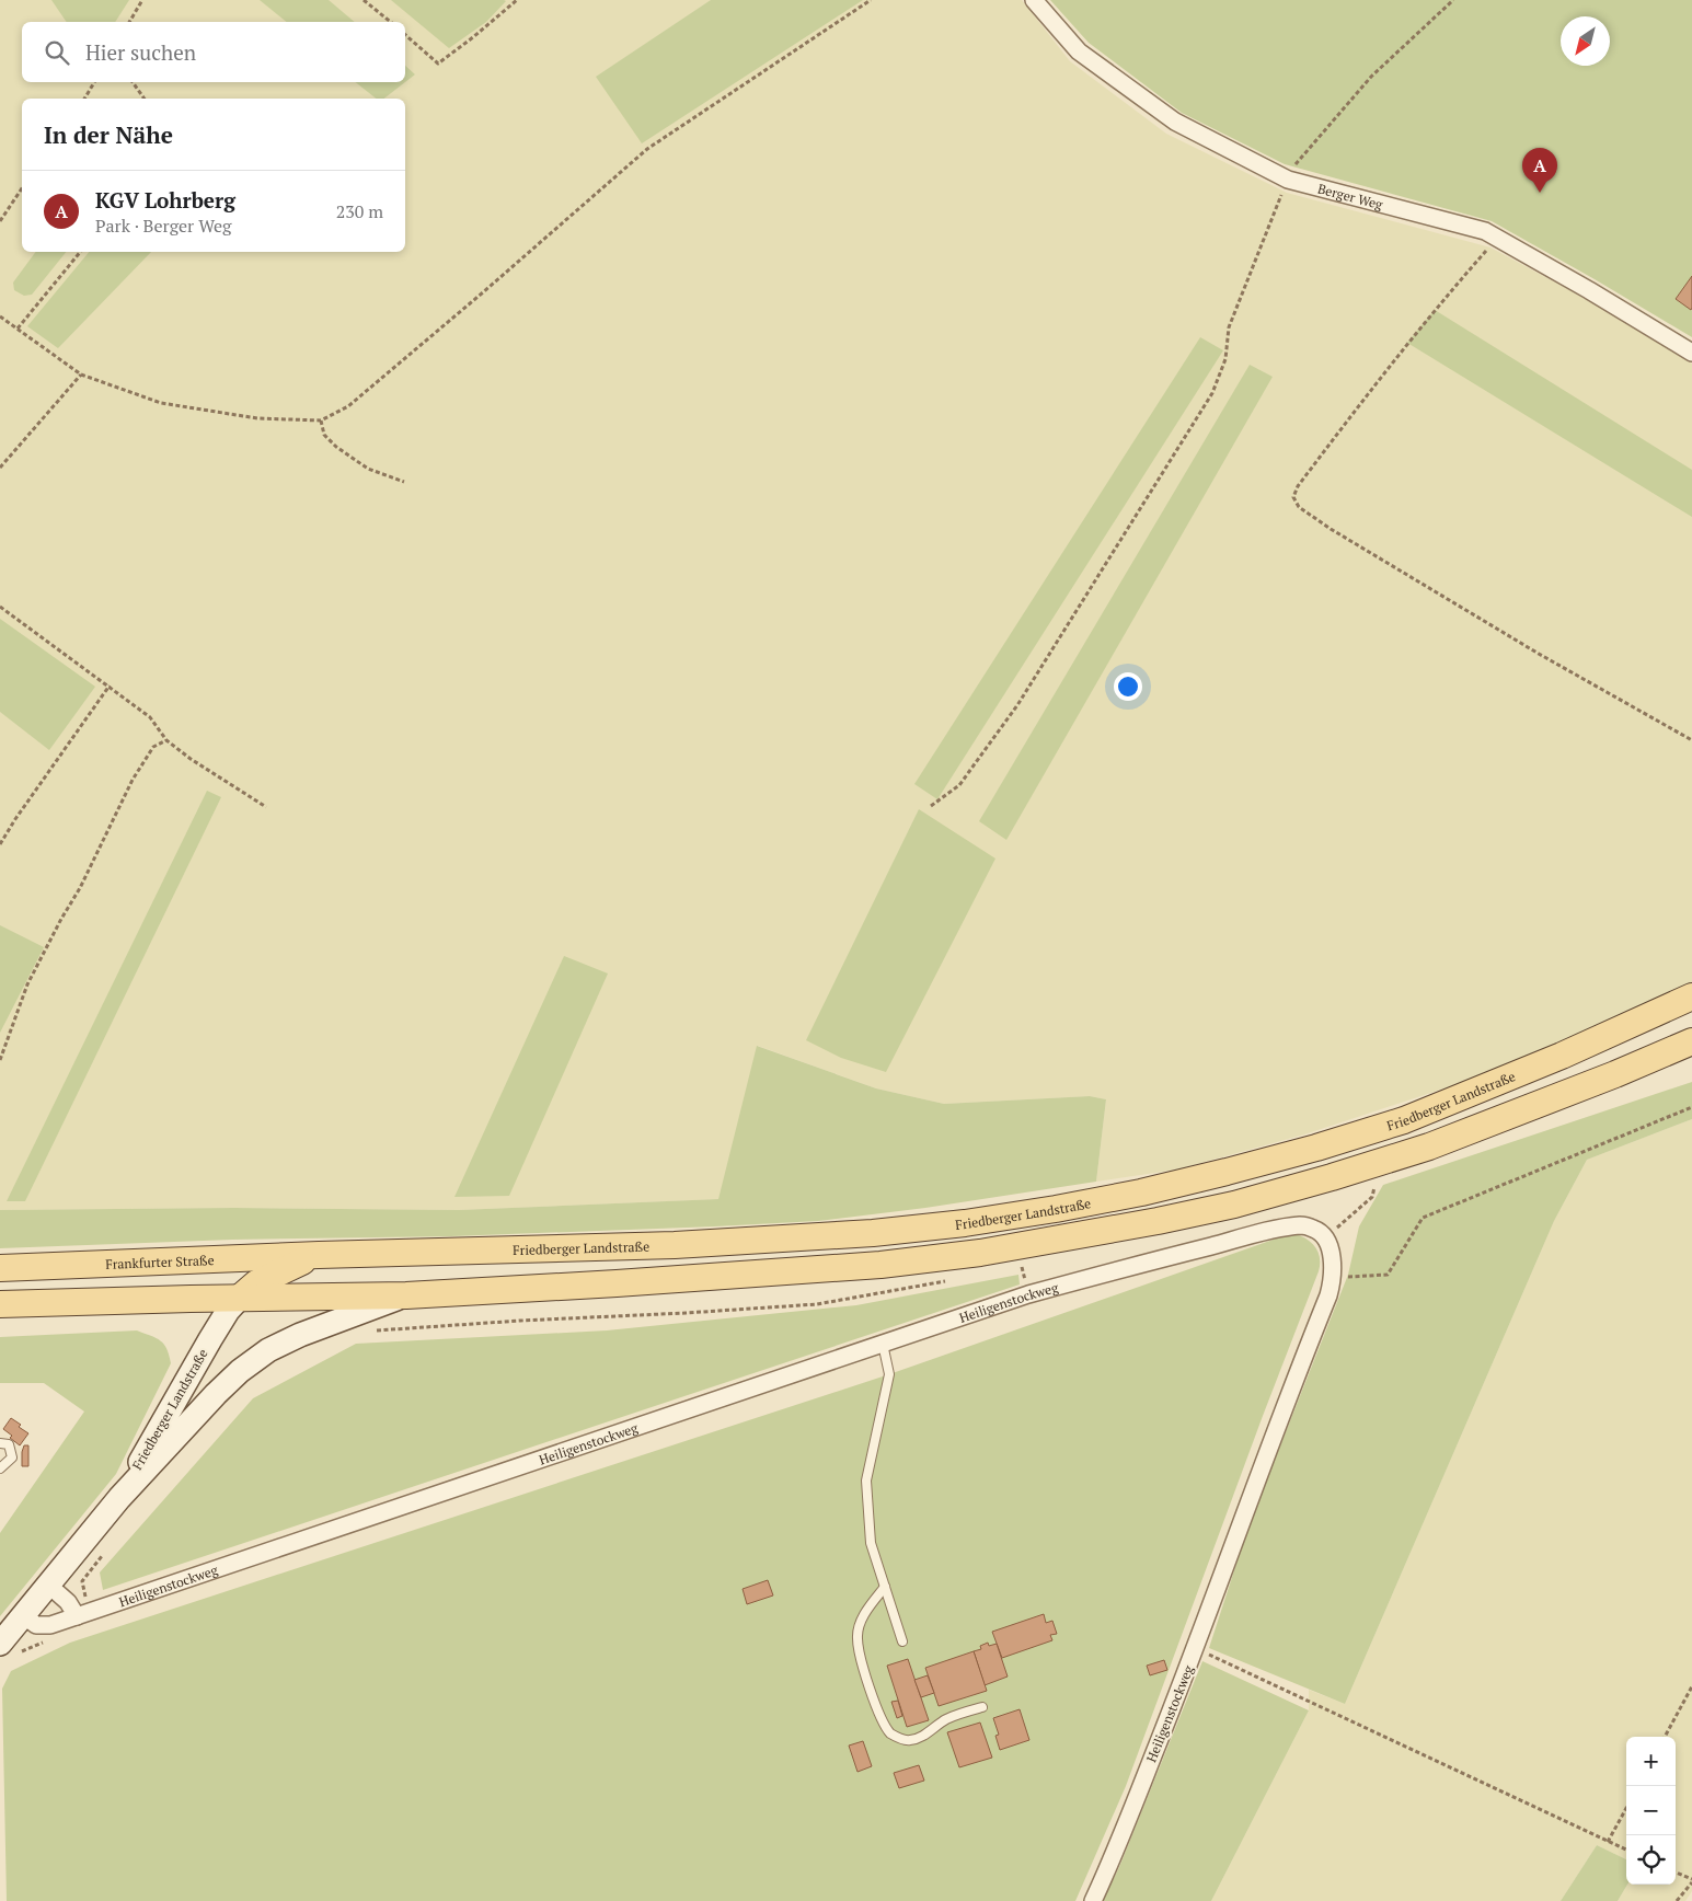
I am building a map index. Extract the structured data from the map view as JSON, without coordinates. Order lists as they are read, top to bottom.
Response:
{
  "streets": {
    "main road": ["Friedberger Landstraße", "Frankfurter Straße"],
    "street": ["Berger Weg", "Heiligenstockweg"]
  },
  "crossings": [
    ["Friedberger Landstraße", "Frankfurter Straße"],
    ["Friedberger Landstraße", "Heiligenstockweg"]
  ],
  "north": "bottom left",
  "page": {
    "search": "Hier suchen",
    "heading": "In der Nähe",
    "pins": "A",
    "list": [
      {
        "mark": "A",
        "name": "KGV Lohrberg",
        "note": "Park · Berger Weg",
        "value": "230 m"
      }
    ],
    "map_buttons": ["+", "−"]
  }
}
